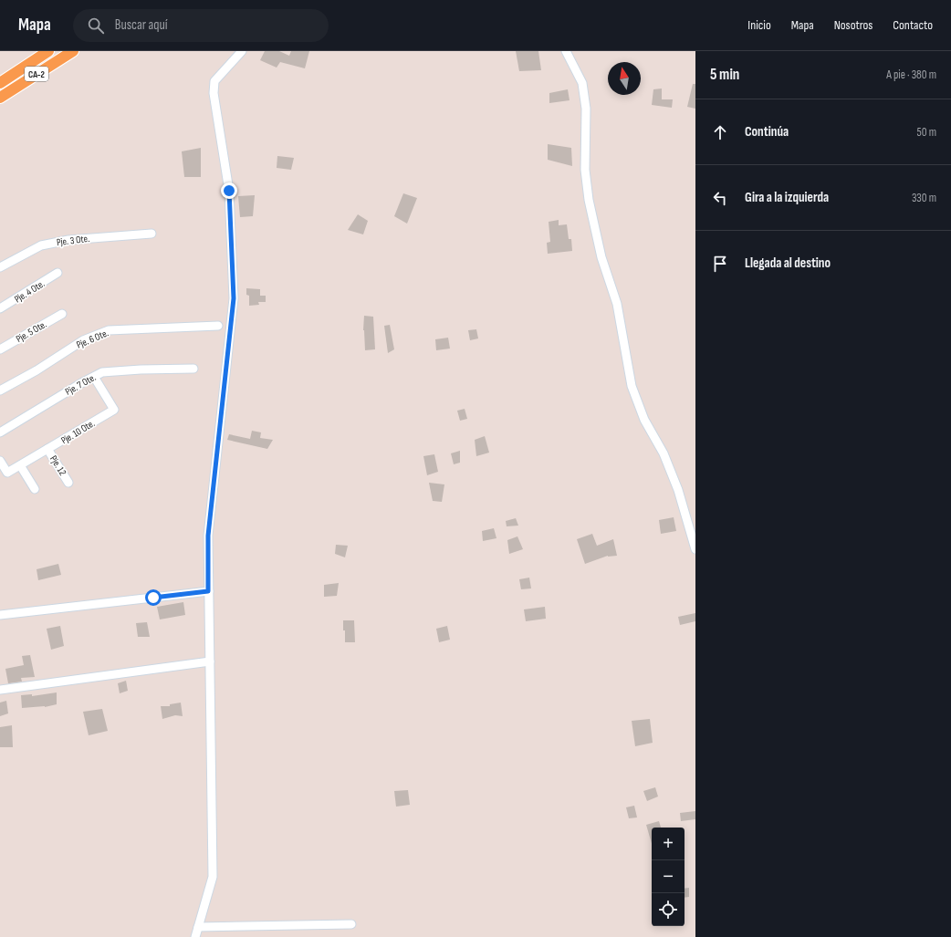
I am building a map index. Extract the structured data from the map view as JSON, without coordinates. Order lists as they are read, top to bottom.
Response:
{
  "streets": {
    "main road": ["CA-2"],
    "street": [
      "Pje. 3 Ote.",
      "Pje. 4 Ote.",
      "Pje. 5 Ote.",
      "Pje. 6 Ote.",
      "Pje. 7 Ote.",
      "Pje. 10 Ote.",
      "Pje. 12"
    ]
  },
  "crossings": [
    ["Pje. 7 Ote.", "Pje. 10 Ote."],
    ["Pje. 10 Ote.", "Pje. 12"]
  ],
  "north": "top",
  "page": {
    "header": "Mapa",
    "search": "Buscar aquí",
    "nav": [
      "Inicio",
      "Mapa",
      "Nosotros",
      "Contacto"
    ],
    "heading": ["5 min", "A pie · 380 m"],
    "list": [
      ["Continúa", "50 m"],
      ["Gira a la izquierda", "330 m"],
      "Llegada al destino"
    ],
    "map_buttons": ["+", "−"]
  }
}
